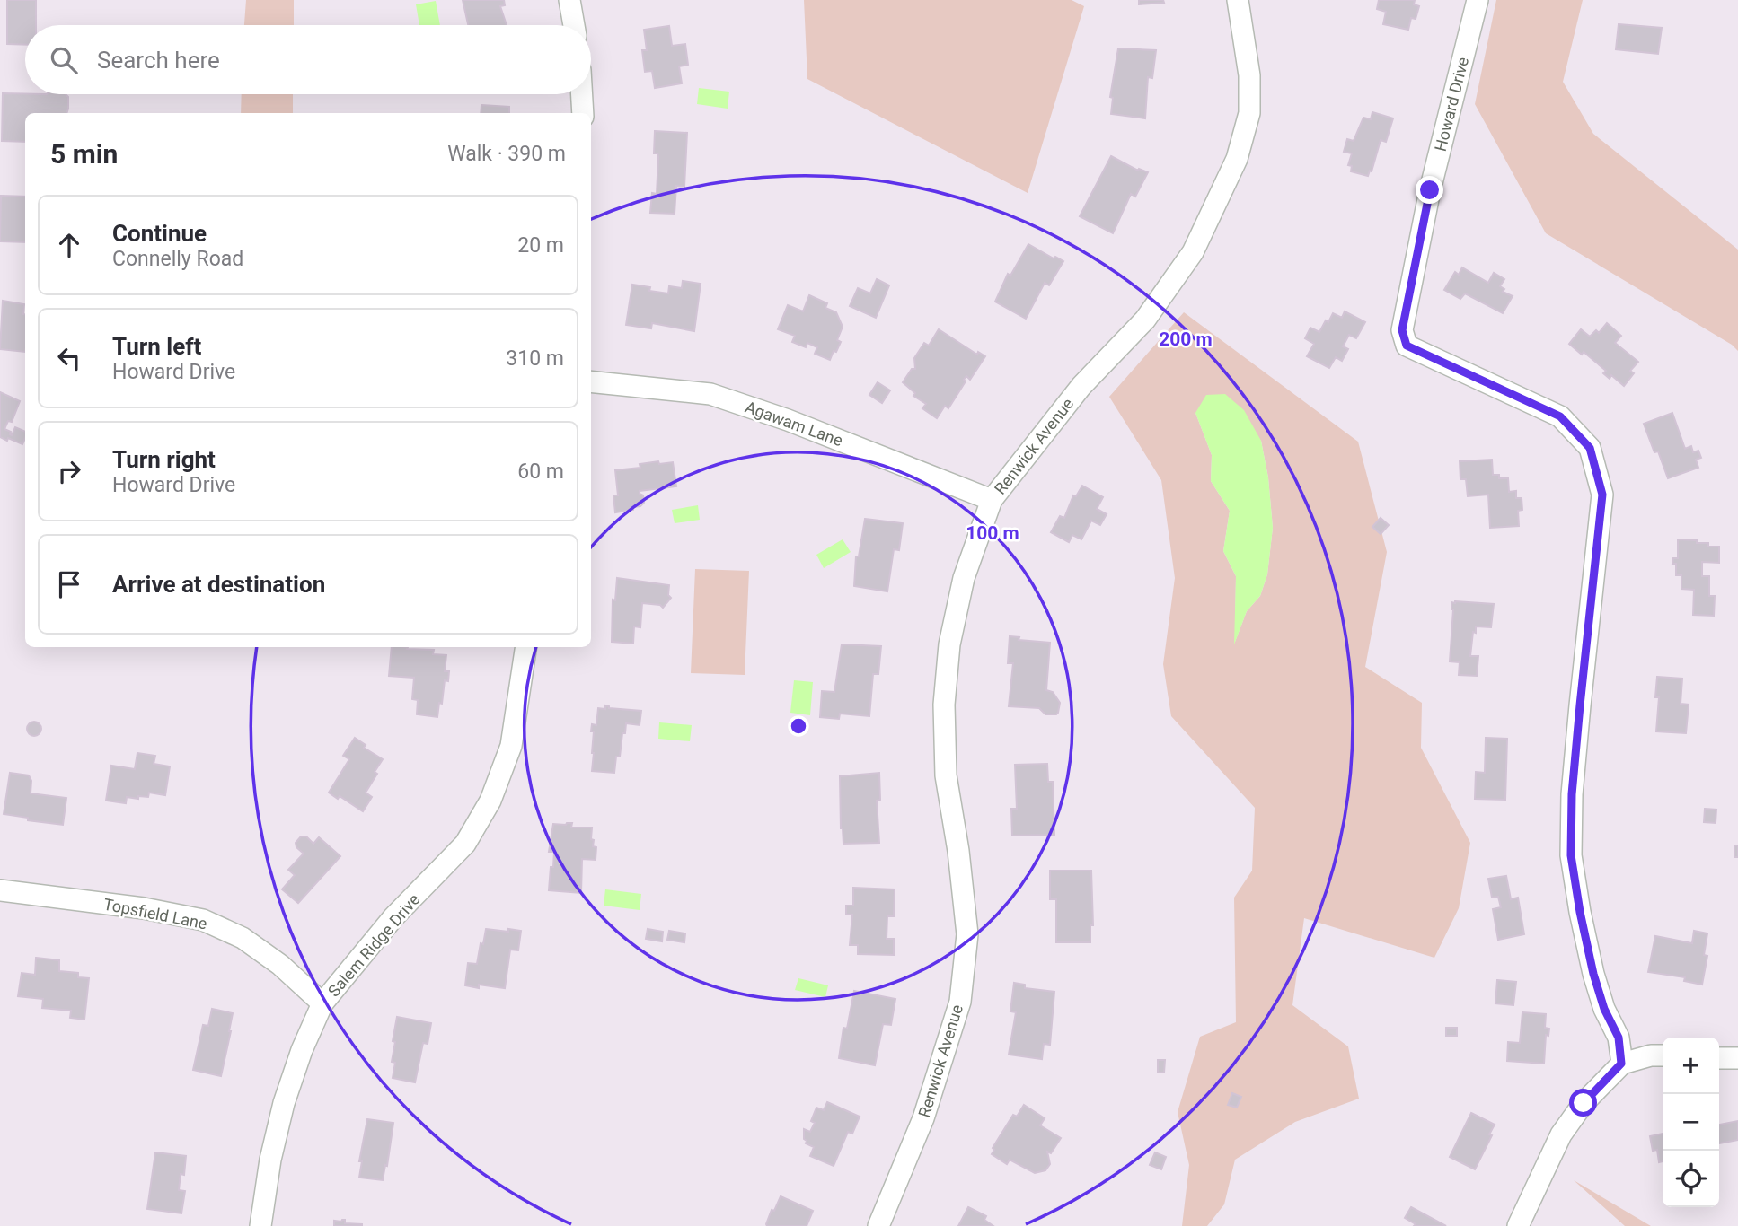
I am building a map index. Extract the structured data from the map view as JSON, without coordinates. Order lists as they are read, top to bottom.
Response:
{
  "streets": {
    "street": [
      "Howard Drive",
      "Agawam Lane",
      "Renwick Avenue",
      "Topsfield Lane",
      "Salem Ridge Drive"
    ]
  },
  "crossings": [
    ["Agawam Lane", "Renwick Avenue"],
    ["Topsfield Lane", "Salem Ridge Drive"]
  ],
  "page": {
    "search": "Search here",
    "heading": ["5 min", "Walk · 390 m"],
    "list": [
      ["Continue", "Connelly Road", "20 m"],
      ["Turn left", "Howard Drive", "310 m"],
      ["Turn right", "Howard Drive", "60 m"],
      "Arrive at destination"
    ],
    "map_buttons": ["+", "−"]
  },
  "rings": ["200 m", "100 m"]
}
